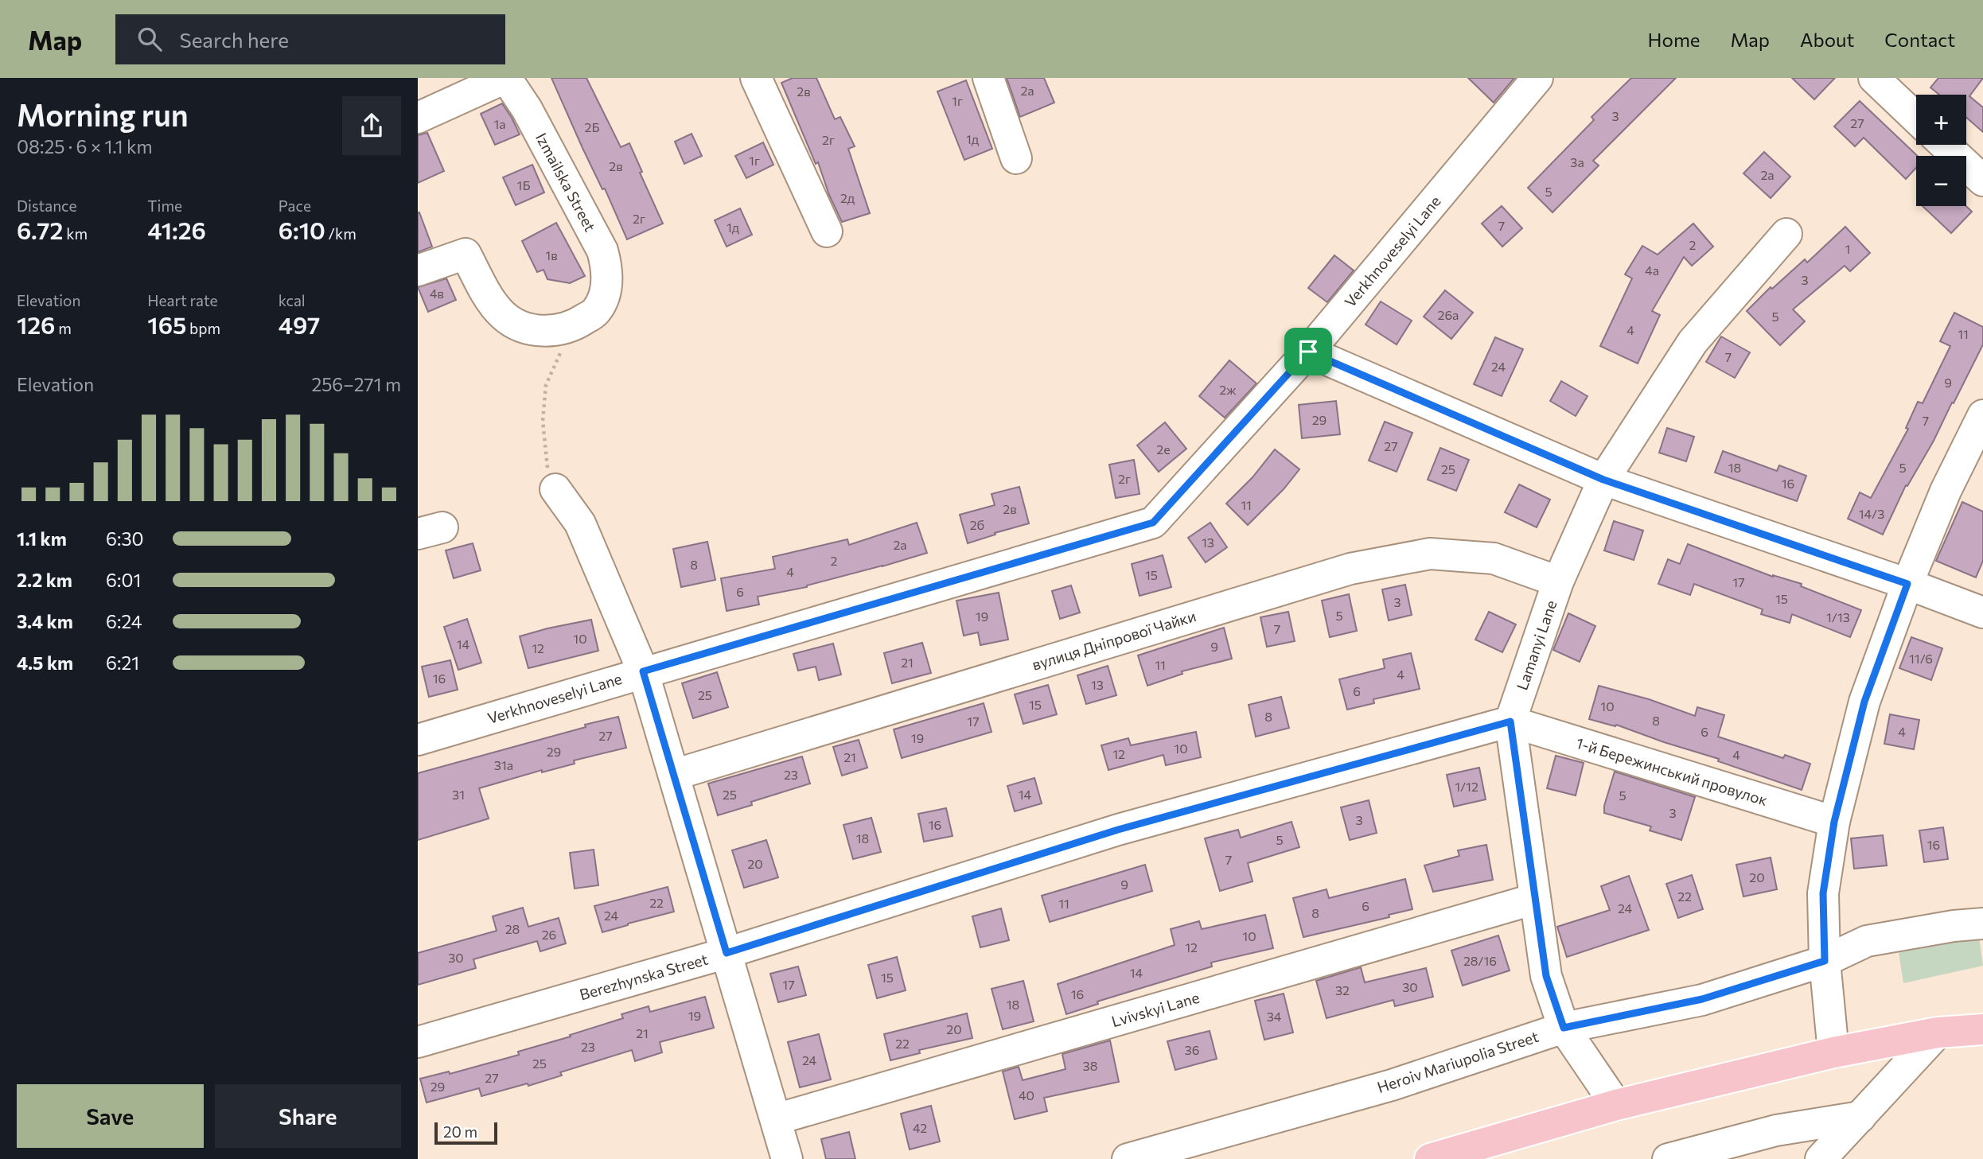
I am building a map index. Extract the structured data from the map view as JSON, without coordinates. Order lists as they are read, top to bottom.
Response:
{
  "streets": {
    "street": [
      "Izmailska Street",
      "Verkhnoveselyi Lane",
      "вулиця Дніпрової Чайки",
      "Lamanyi Lane",
      "1-й Бережинський провулок",
      "Berezhynska Street",
      "Lvivskyi Lane",
      "Heroiv Mariupolia Street"
    ]
  },
  "crossings": [
    ["вулиця Дніпрової Чайки", "Lamanyi Lane"],
    ["Lamanyi Lane", "1-й Бережинський провулок"],
    ["Lamanyi Lane", "Berezhynska Street"],
    ["Lamanyi Lane", "Lvivskyi Lane"],
    ["Lamanyi Lane", "Heroiv Mariupolia Street"],
    ["1-й Бережинський провулок", "Berezhynska Street"]
  ],
  "house_numbers": [
    "2а",
    "2в",
    "1г",
    "3",
    "27",
    "1а",
    "2Б",
    "1д",
    "2г",
    "1г",
    "3а",
    "2в",
    "2а",
    "1Б",
    "5",
    "2д",
    "2г",
    "7",
    "1д",
    "2",
    "1",
    "1в",
    "4а",
    "3",
    "4в",
    "26а",
    "5",
    "4",
    "11",
    "7",
    "24",
    "9",
    "2ж",
    "29",
    "7",
    "27",
    "2е",
    "18",
    "5",
    "25",
    "2г",
    "16",
    "11",
    "2в",
    "14/3",
    "2б",
    "13",
    "2а",
    "2",
    "8",
    "4",
    "15",
    "17",
    "6",
    "15",
    "3",
    "5",
    "19",
    "1/13",
    "7",
    "10",
    "14",
    "9",
    "12",
    "11/6",
    "21",
    "11",
    "4",
    "16",
    "13",
    "6",
    "25",
    "15",
    "10",
    "8",
    "8",
    "17",
    "6",
    "4",
    "27",
    "19",
    "10",
    "29",
    "12",
    "4",
    "21",
    "31а",
    "23",
    "1/12",
    "31",
    "25",
    "14",
    "5",
    "3",
    "3",
    "16",
    "18",
    "5",
    "16",
    "7",
    "20",
    "20",
    "9",
    "22",
    "22",
    "11",
    "6",
    "24",
    "8",
    "24",
    "28",
    "26",
    "10",
    "12",
    "30",
    "28/16",
    "14",
    "15",
    "17",
    "30",
    "32",
    "16",
    "18",
    "19",
    "34",
    "20",
    "21",
    "22",
    "23",
    "36",
    "24",
    "25",
    "38",
    "27",
    "29",
    "40",
    "42"
  ],
  "scale_bar": "20 m",
  "page": {
    "header": "Map",
    "search": "Search here",
    "nav": [
      "Home",
      "Map",
      "About",
      "Contact"
    ],
    "heading": ["Morning run", "08:25 · 6 × 1.1 km"],
    "map_buttons": ["+", "−"],
    "stats": [
      ["Distance", "6.72 km"],
      ["Time", "41:26"],
      ["Pace", "6:10 /km"],
      ["Elevation", "126 m"],
      ["Heart rate", "165 bpm"],
      ["kcal", "497"]
    ],
    "chart": ["Elevation", "256–271 m"],
    "list": [
      {
        "name": "1.1 km",
        "note": "6:30"
      },
      {
        "name": "2.2 km",
        "note": "6:01"
      },
      {
        "name": "3.4 km",
        "note": "6:24"
      },
      {
        "name": "4.5 km",
        "note": "6:21"
      }
    ],
    "buttons": ["Save", "Share"],
    "scale": "20 m"
  }
}
